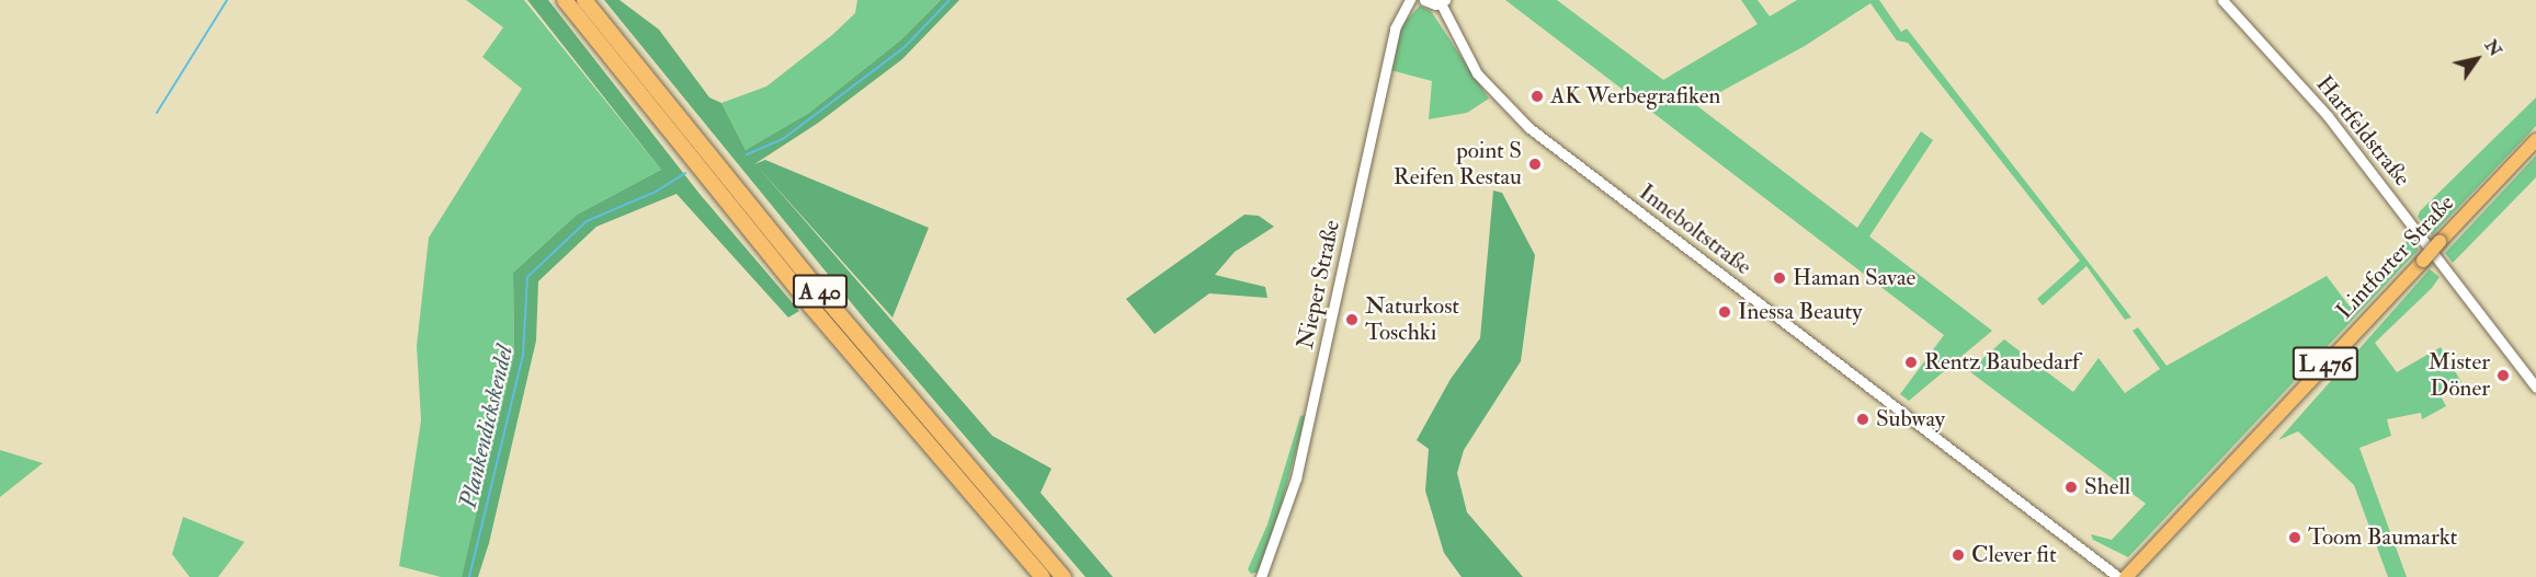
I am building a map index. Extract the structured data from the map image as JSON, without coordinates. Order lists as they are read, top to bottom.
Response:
{
  "streets": {
    "highway": ["A 40"],
    "main road": ["Lintforter Straße", "L 476"],
    "street": ["Hartfeldstraße", "Inneboltstraße", "Nieper Straße"]
  },
  "water": ["Plankendickskendel"],
  "places": [
    "AK Werbegrafiken",
    "point S Reifen Restau",
    "Haman Savae",
    "Inessa Beauty",
    "Naturkost Toschki",
    "Rentz Baubedarf",
    "Mister Döner",
    "Subway",
    "Shell",
    "Toom Baumarkt",
    "Clever fit"
  ],
  "north": "top right"
}
